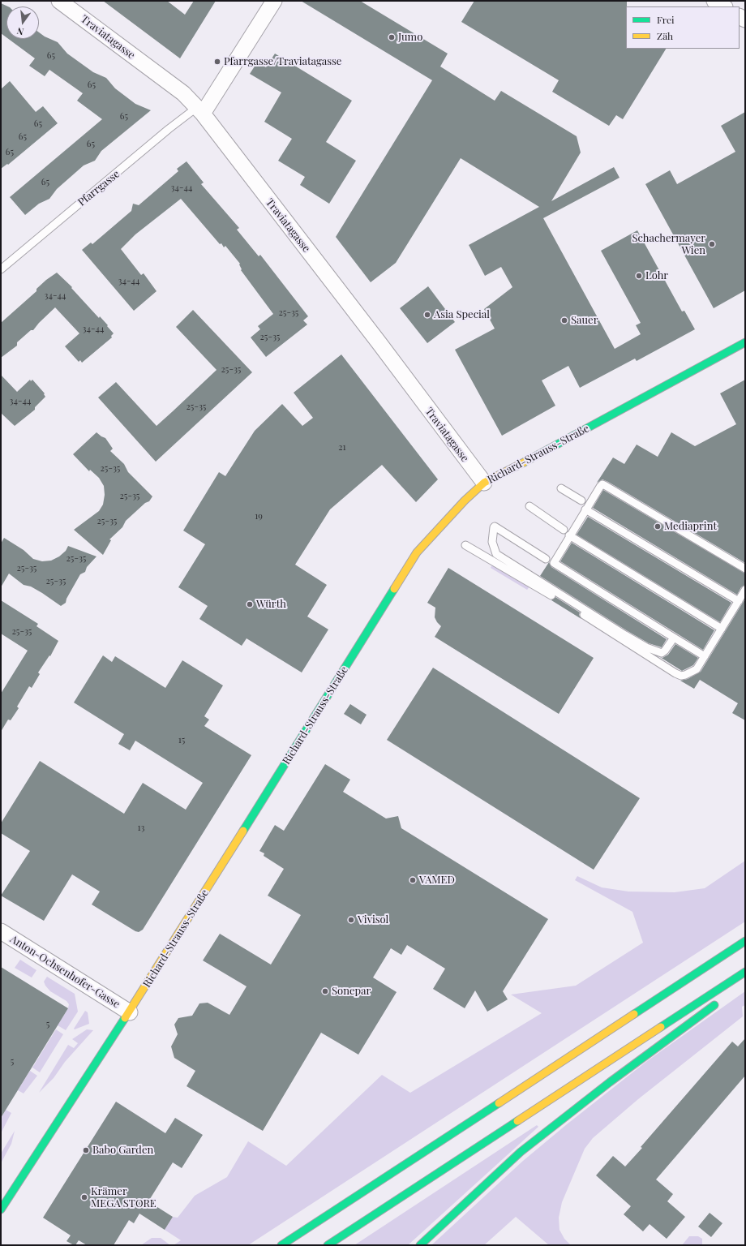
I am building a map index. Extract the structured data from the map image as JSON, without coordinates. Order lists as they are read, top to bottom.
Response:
{
  "streets": {
    "main road": ["Richard-Strauss-Straße"],
    "street": ["Traviatagasse", "Pfarrgasse", "Anton-Ochsenhofer-Gasse"]
  },
  "crossings": [
    ["Traviatagasse", "Pfarrgasse"],
    ["Traviatagasse", "Richard-Strauss-Straße"],
    ["Richard-Strauss-Straße", "Anton-Ochsenhofer-Gasse"]
  ],
  "places": [
    "Jumo",
    "Pfarrgasse/Traviatagasse",
    "Schachermayer Wien",
    "Lohr",
    "Asia Special",
    "Sauer",
    "Mediaprint",
    "Würth",
    "VAMED",
    "Vivisol",
    "Sonepar",
    "Babo Garden",
    "Krämer MEGA STORE"
  ],
  "house_numbers": [
    "65",
    "65",
    "65",
    "65",
    "65",
    "65",
    "65",
    "65",
    "34-44",
    "34-44",
    "34-44",
    "25-35",
    "34-44",
    "25-35",
    "25-35",
    "34-44",
    "25-35",
    "21",
    "25-35",
    "25-35",
    "19",
    "25-35",
    "25-35",
    "25-35",
    "25-35",
    "25-35",
    "15",
    "13",
    "5",
    "5"
  ],
  "legend": ["Frei", "Zäh"],
  "north": "bottom"
}
